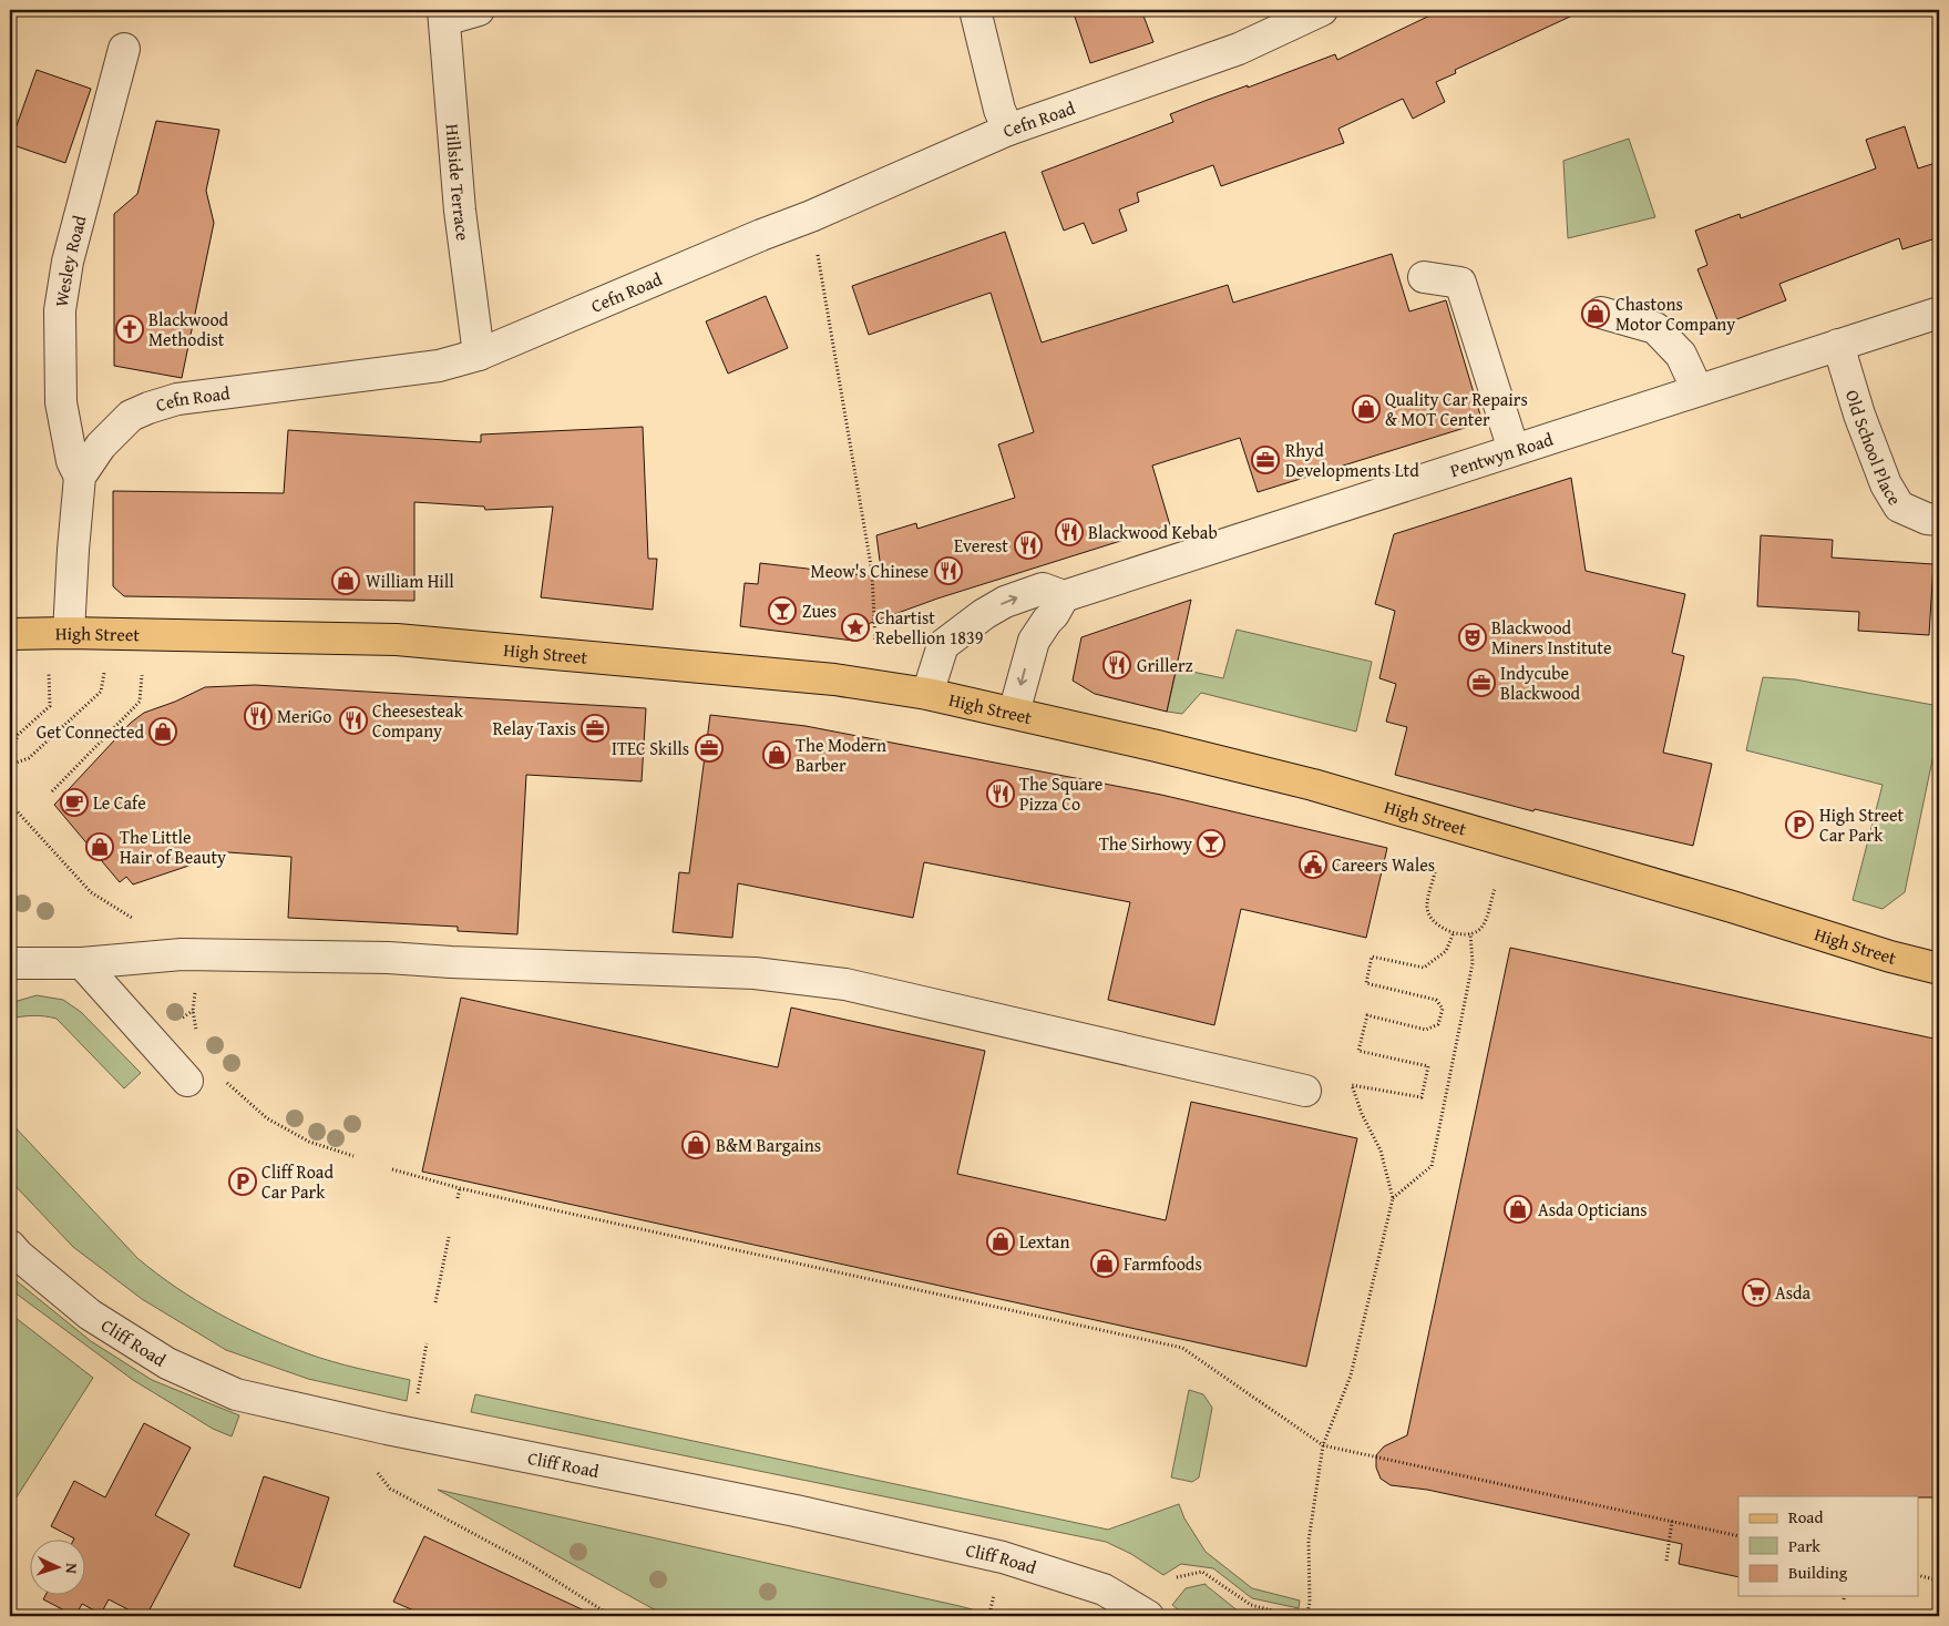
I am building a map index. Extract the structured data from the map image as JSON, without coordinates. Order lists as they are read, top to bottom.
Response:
{
  "streets": {
    "main road": ["High Street"],
    "street": [
      "Cefn Road",
      "Hillside Terrace",
      "Wesley Road",
      "Old School Place",
      "Pentwyn Road",
      "Cliff Road"
    ]
  },
  "crossings": [
    ["Cefn Road", "Hillside Terrace"],
    ["Cefn Road", "Wesley Road"],
    ["Cefn Road", "High Street"],
    ["Old School Place", "Pentwyn Road"]
  ],
  "places": {
    "shop": [
      "Chastons Motor Company",
      "Quality Car Repairs & MOT Center",
      "William Hill",
      "Get Connected",
      "The Modern Barber",
      "The Little Hair of Beauty",
      "B&M Bargains",
      "Asda Opticians",
      "Lextan",
      "Farmfoods"
    ],
    "church": ["Blackwood Methodist"],
    "office": [
      "Rhyd Developments Ltd",
      "Indycube Blackwood",
      "Relay Taxis",
      "ITEC Skills"
    ],
    "restaurant": [
      "Blackwood Kebab",
      "Everest",
      "Meow's Chinese",
      "Grillerz",
      "MeriGo",
      "Cheesesteak Company",
      "The Square Pizza Co"
    ],
    "bar": ["Zues", "The Sirhowy"],
    "place": ["Chartist Rebellion 1839"],
    "theatre": ["Blackwood Miners Institute"],
    "cafe": ["Le Cafe"],
    "parking": ["High Street Car Park", "Cliff Road Car Park"],
    "public building": ["Careers Wales"],
    "supermarket": ["Asda"]
  },
  "legend": ["Road", "Park", "Building"],
  "north": "right"
}
